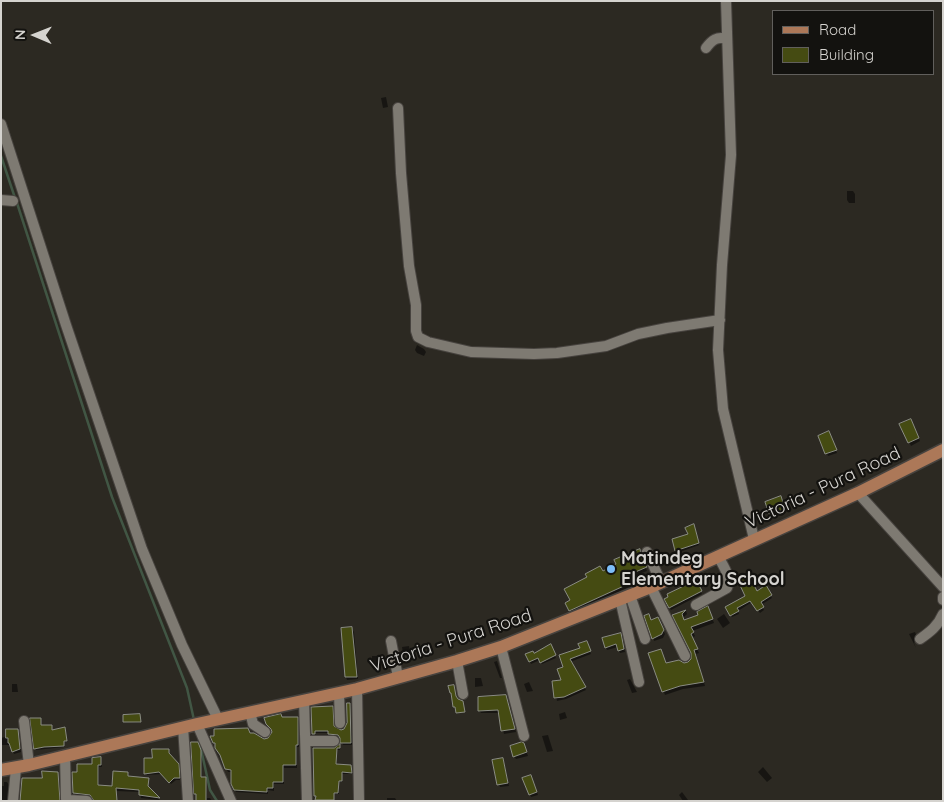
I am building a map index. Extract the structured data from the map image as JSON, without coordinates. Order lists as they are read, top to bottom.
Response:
{
  "streets": {
    "main road": ["Victoria - Pura Road"]
  },
  "places": ["Matindeg Elementary School"],
  "legend": ["Road", "Building"],
  "north": "left"
}
